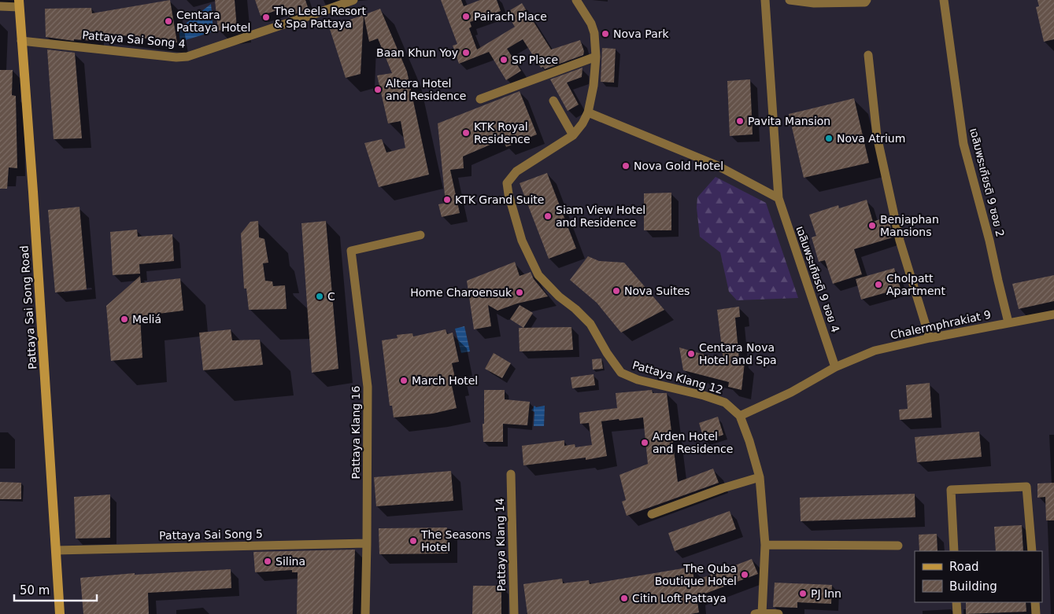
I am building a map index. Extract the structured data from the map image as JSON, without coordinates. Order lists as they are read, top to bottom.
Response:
{
  "streets": {
    "main road": ["Pattaya Sai Song Road"],
    "street": [
      "Pattaya Sai Song 4",
      "เฉลิมพระเกียรติ 9 ซอย 2",
      "เฉลิมพระเกียรติ 9 ซอย 4",
      "Chalermphrakiat 9",
      "Pattaya Klang 12",
      "Pattaya Klang 16",
      "Pattaya Sai Song 5",
      "Pattaya Klang 14"
    ]
  },
  "crossings": [
    ["Pattaya Sai Song 4", "Pattaya Sai Song Road"],
    ["เฉลิมพระเกียรติ 9 ซอย 2", "Chalermphrakiat 9"],
    ["เฉลิมพระเกียรติ 9 ซอย 4", "Chalermphrakiat 9"],
    ["Pattaya Sai Song Road", "Pattaya Sai Song 5"],
    ["Chalermphrakiat 9", "Pattaya Klang 12"],
    ["Pattaya Klang 16", "Pattaya Sai Song 5"]
  ],
  "places": [
    "Pairach Place",
    "The Leela Resort & Spa Pattaya",
    "Centara Pattaya Hotel",
    "Nova Park",
    "Baan Khun Yoy",
    "SP Place",
    "Altera Hotel and Residence",
    "Pavita Mansion",
    "KTK Royal Residence",
    "Nova Atrium",
    "Nova Gold Hotel",
    "KTK Grand Suite",
    "Siam View Hotel and Residence",
    "Benjaphan Mansions",
    "Cholpatt Apartment",
    "Nova Suites",
    "Home Charoensuk",
    "C",
    "Meliá",
    "Centara Nova Hotel and Spa",
    "March Hotel",
    "Arden Hotel and Residence",
    "The Seasons Hotel",
    "Silina",
    "The Quba Boutique Hotel",
    "PJ Inn",
    "Citin Loft Pattaya"
  ],
  "legend": ["Road", "Building"],
  "scale_bar": "50 m"
}
